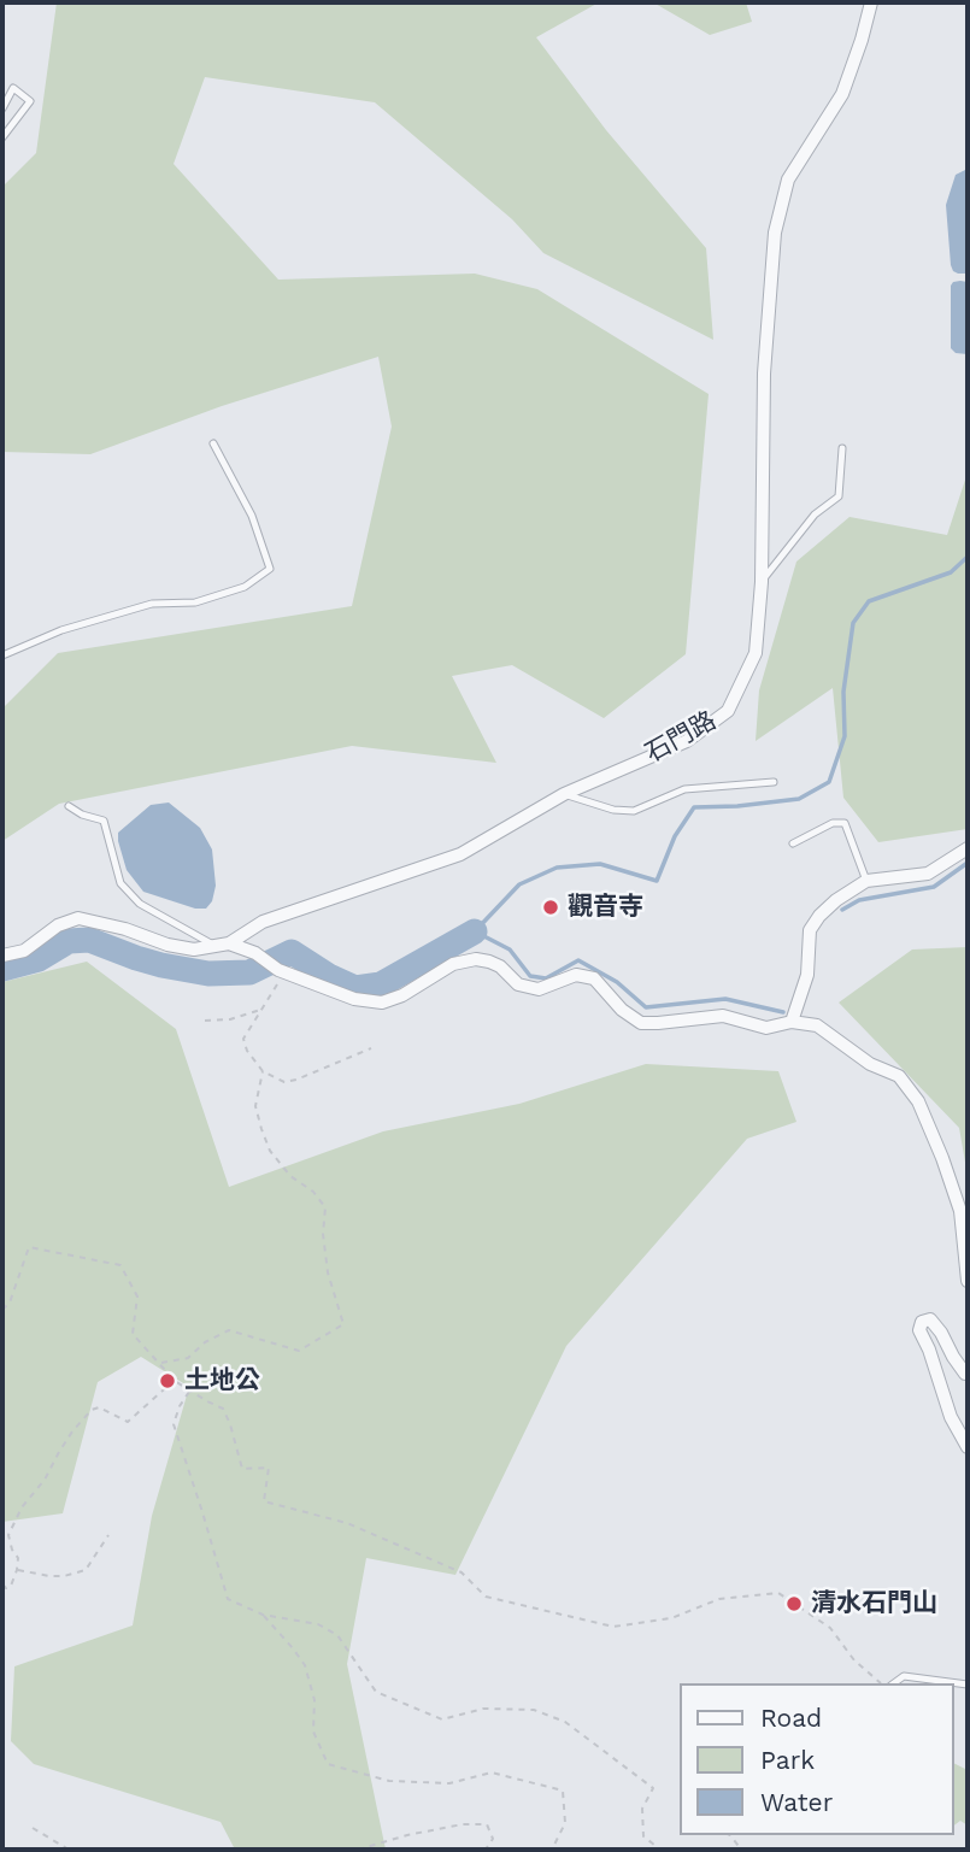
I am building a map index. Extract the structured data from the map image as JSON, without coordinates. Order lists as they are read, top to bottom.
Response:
{
  "streets": {
    "street": ["石門路"]
  },
  "places": ["觀音寺", "土地公", "清水石門山"],
  "legend": ["Road", "Park", "Water"]
}
